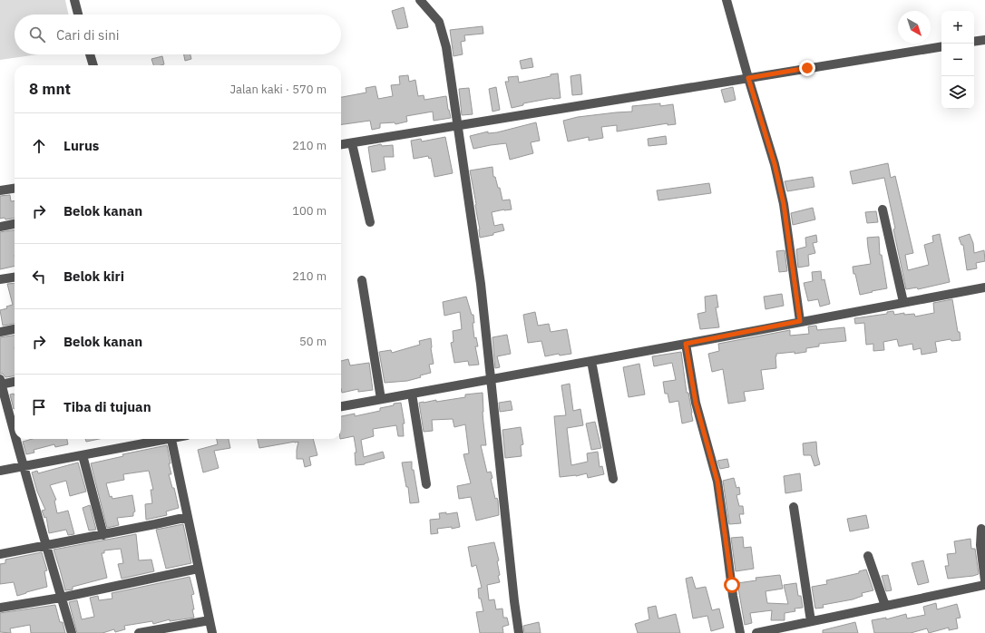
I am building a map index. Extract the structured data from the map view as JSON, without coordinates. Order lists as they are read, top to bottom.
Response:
{
  "north": "bottom right",
  "page": {
    "map_buttons": ["+", "−"],
    "search": "Cari di sini",
    "heading": ["8 mnt", "Jalan kaki · 570 m"],
    "list": [
      ["Lurus", "210 m"],
      ["Belok kanan", "100 m"],
      ["Belok kiri", "210 m"],
      ["Belok kanan", "50 m"],
      "Tiba di tujuan"
    ]
  }
}
